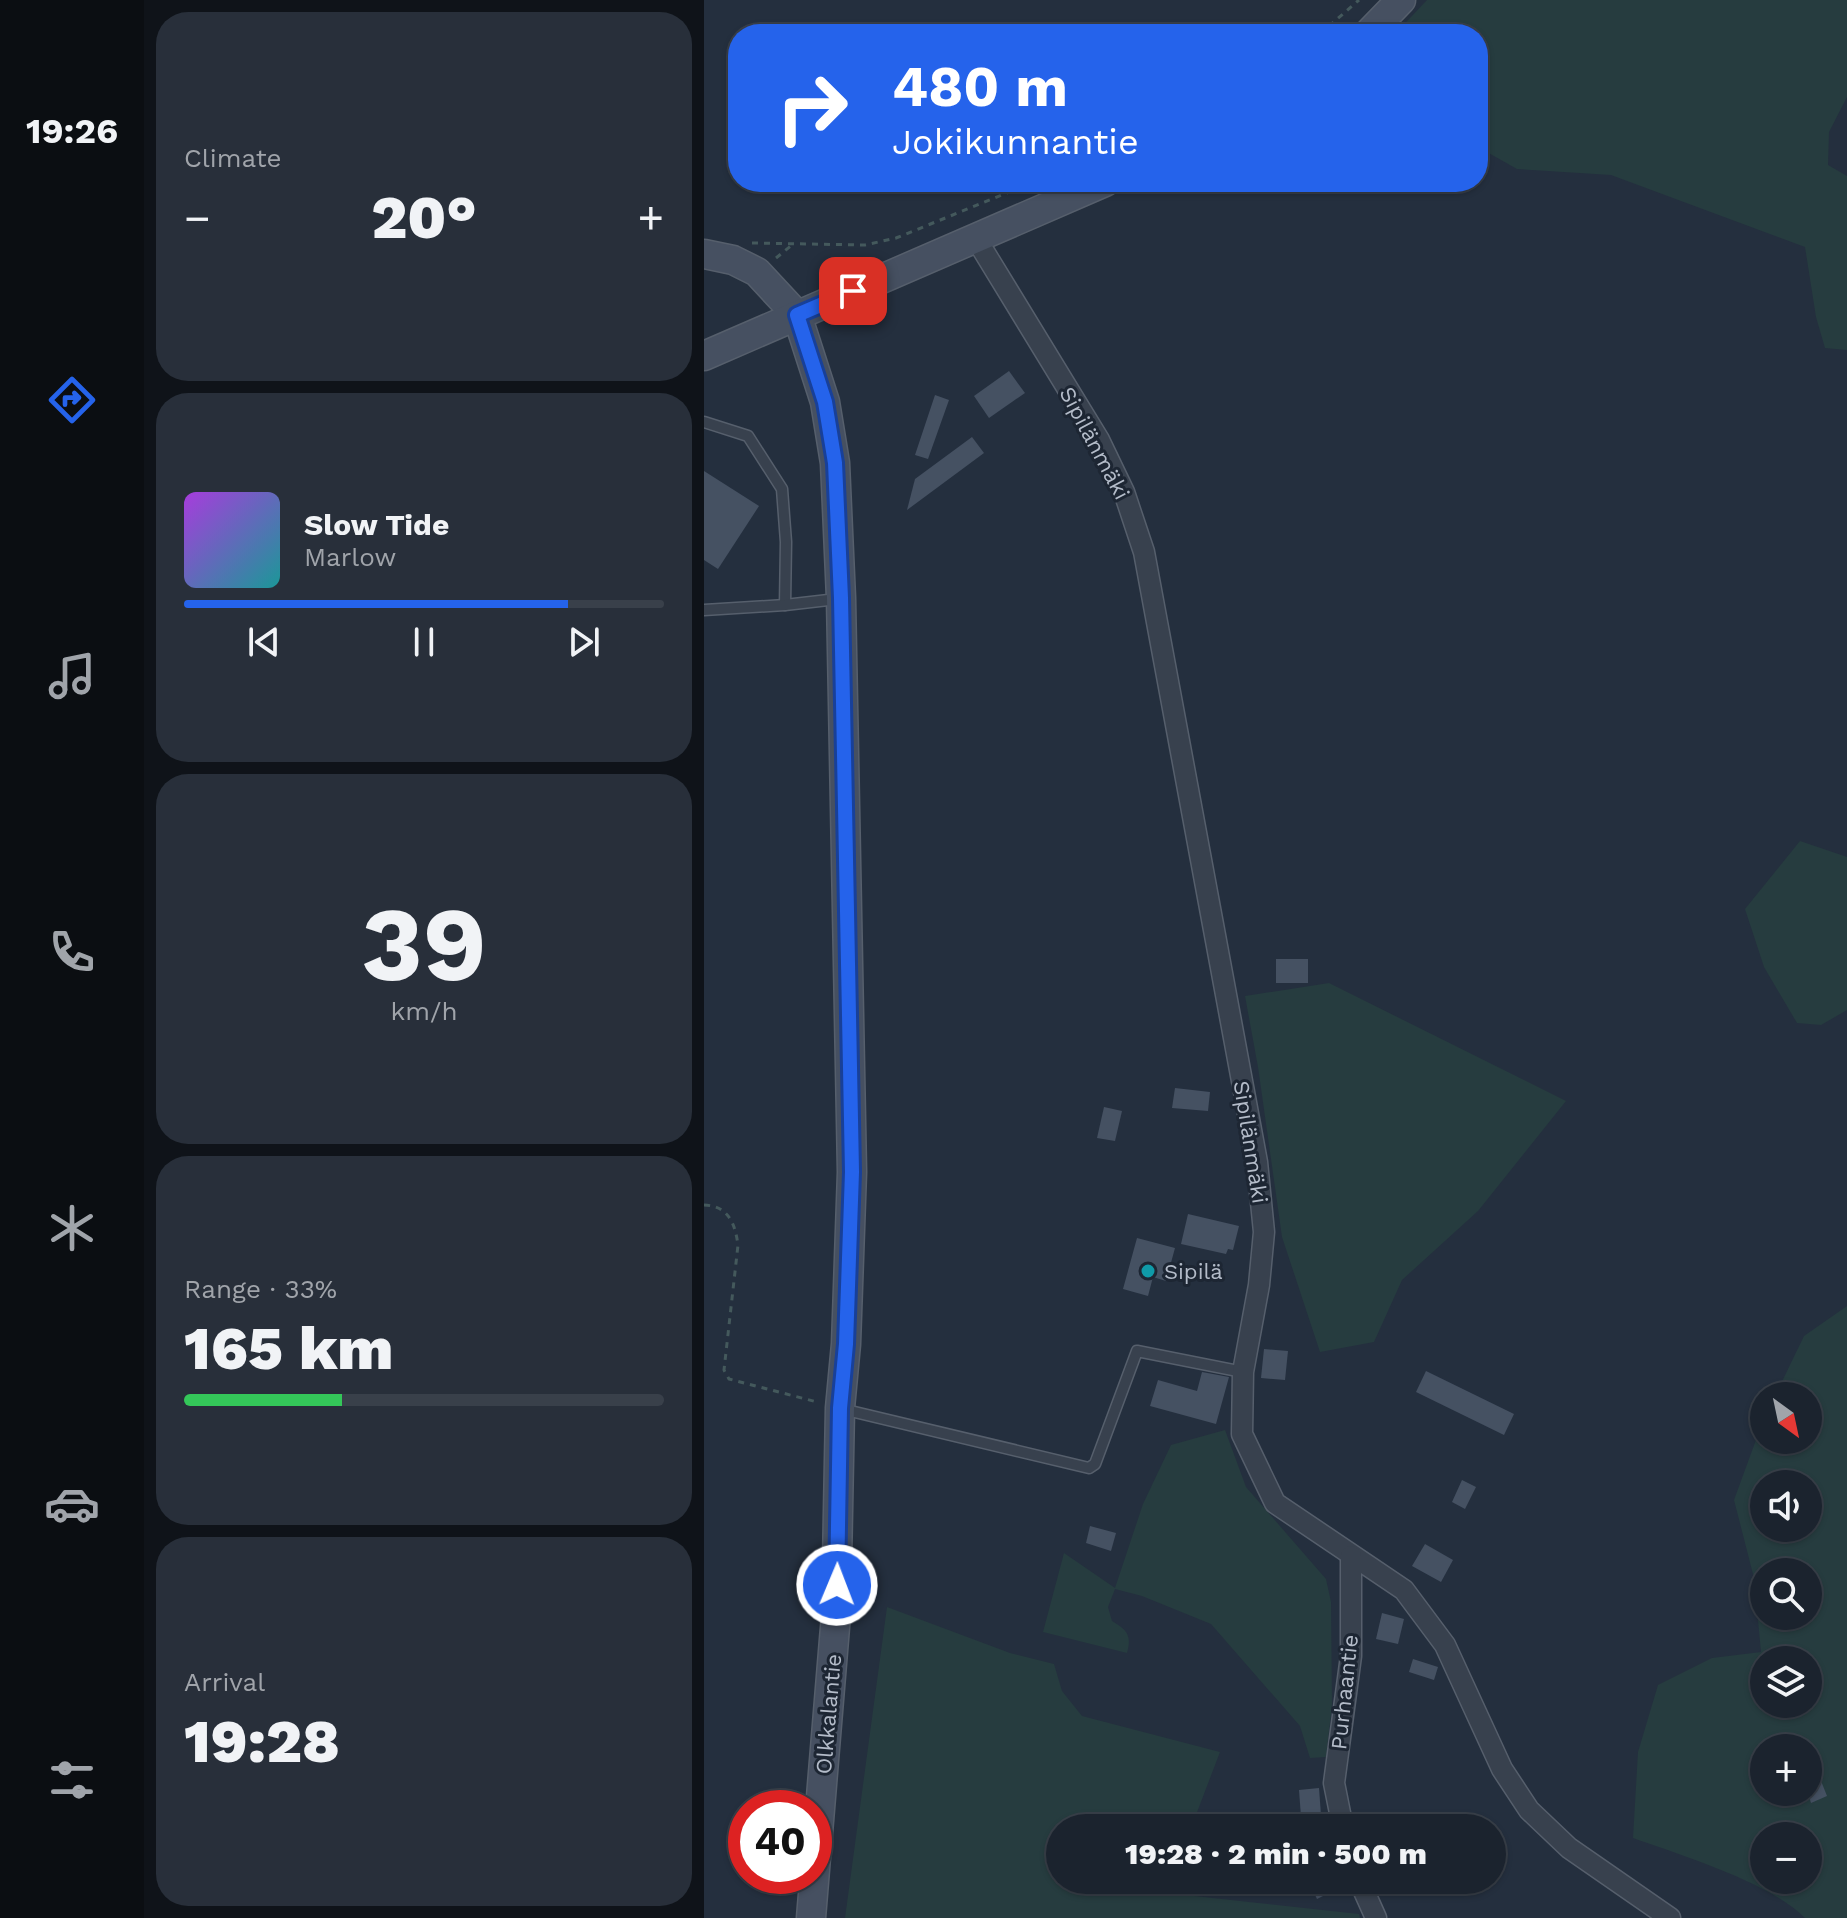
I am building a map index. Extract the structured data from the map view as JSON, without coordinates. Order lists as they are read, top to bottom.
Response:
{
  "streets": {
    "street": ["Sipilänmäki", "Purhaantie", "Olkkalantie"]
  },
  "crossings": [
    ["Sipilänmäki", "Purhaantie"]
  ],
  "places": ["Sipilä"],
  "north": "bottom right",
  "page": {
    "tabs": "19:26",
    "tile": [
      "Climate",
      ["39", "km/h"],
      ["Range · 33%", "165 km"],
      ["Arrival", "19:28"]
    ],
    "turn": ["480 m", "Jokikunnantie"],
    "heat": ["−", "20°", "+"],
    "song": ["Slow Tide", "Marlow"],
    "map_buttons": ["+", "−"],
    "limit": "40",
    "trip": "19:28 · 2 min · 500 m"
  }
}
